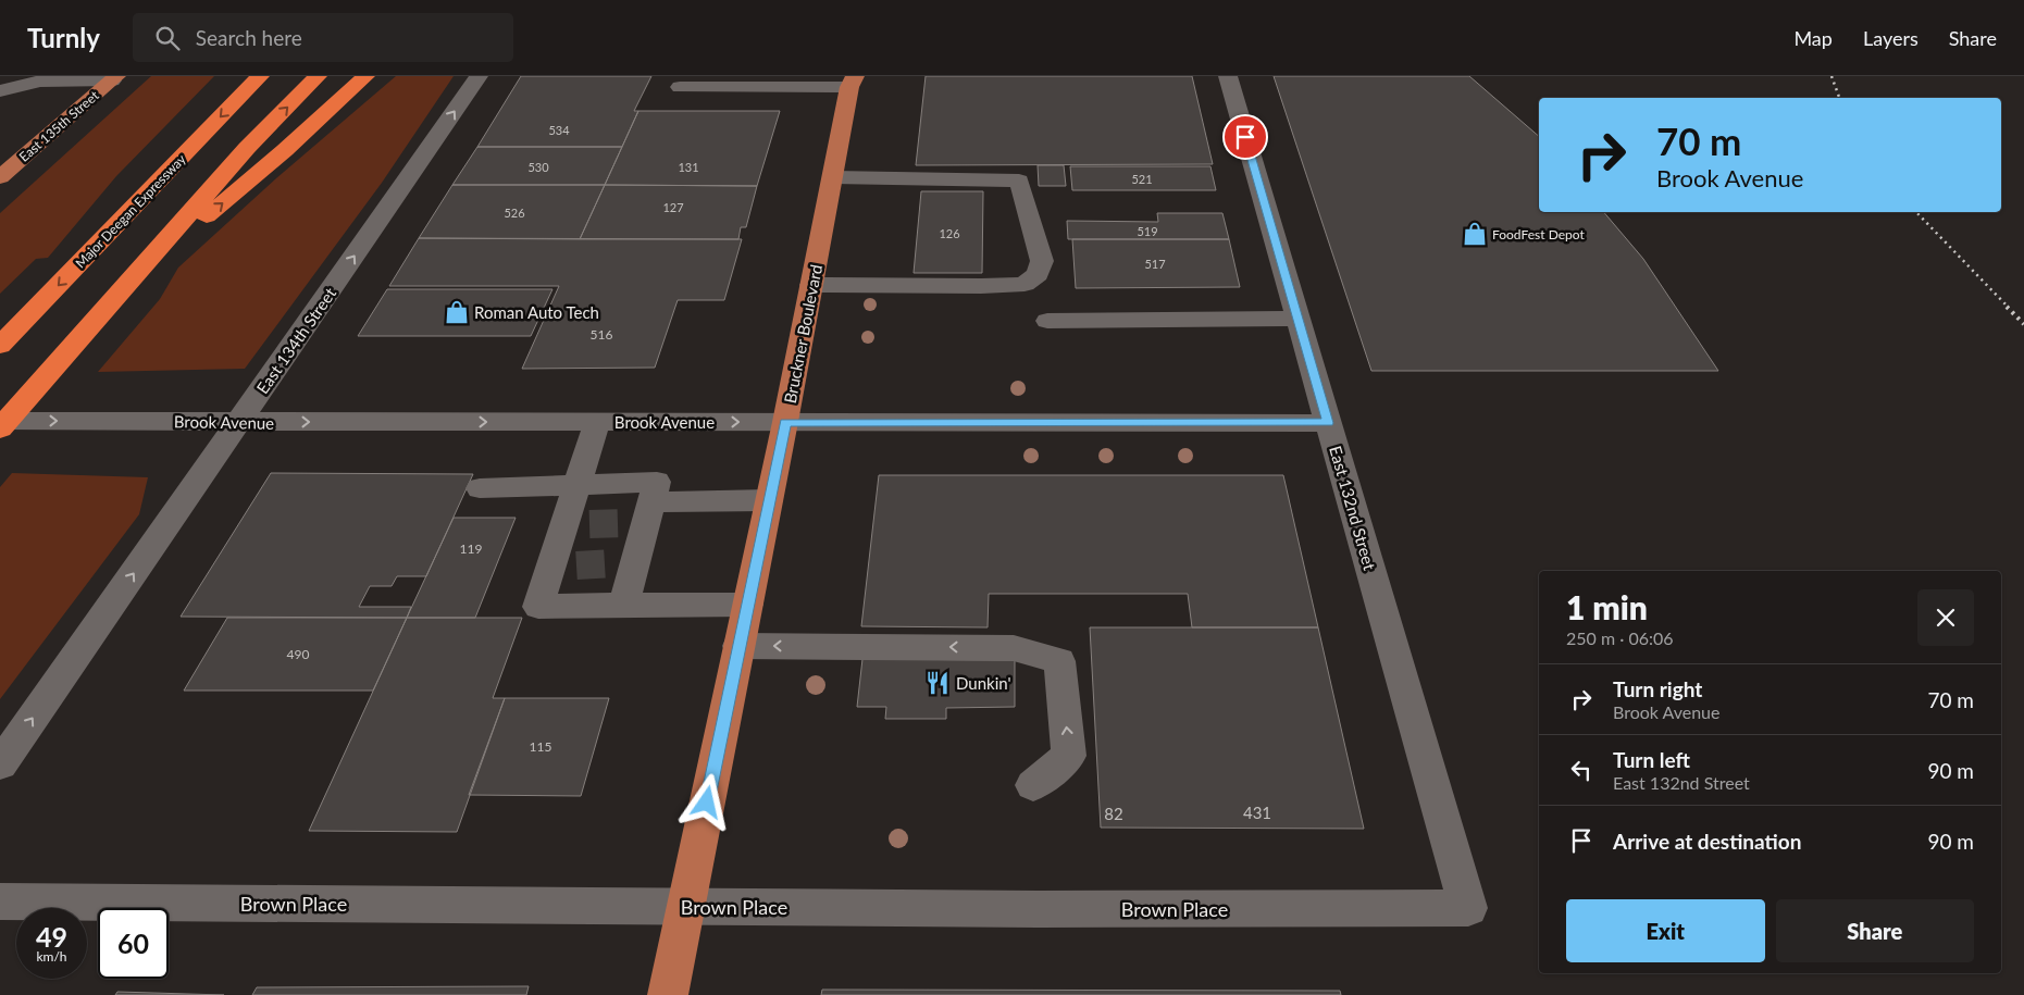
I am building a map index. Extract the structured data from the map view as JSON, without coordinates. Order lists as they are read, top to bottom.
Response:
{
  "streets": {
    "highway": ["Major Deegan Expressway"],
    "main road": ["East 135th Street", "Bruckner Boulevard"],
    "street": [
      "East 134th Street",
      "Brook Avenue",
      "East 132nd Street",
      "Brown Place"
    ]
  },
  "crossings": [
    ["Bruckner Boulevard", "Brook Avenue"],
    ["Bruckner Boulevard", "Brown Place"],
    ["East 134th Street", "Brook Avenue"],
    ["Brook Avenue", "East 132nd Street"],
    ["East 132nd Street", "Brown Place"]
  ],
  "one_way": ["East 134th Street"],
  "places": {
    "shop": ["FoodFest Depot", "Roman Auto Tech"],
    "restaurant": ["Dunkin'"]
  },
  "house_numbers": [
    "534",
    "530",
    "131",
    "521",
    "127",
    "526",
    "519",
    "126",
    "517",
    "516",
    "119",
    "490",
    "115",
    "431",
    "82"
  ],
  "page": {
    "header": "Turnly",
    "search": "Search here",
    "nav": ["Map", "Layers", "Share"],
    "turn": ["70 m", "Brook Avenue"],
    "heading": ["1 min", "250 m · 06:06"],
    "list": [
      {
        "name": "Turn right",
        "note": "Brook Avenue",
        "value": "70 m"
      },
      {
        "name": "Turn left",
        "note": "East 132nd Street",
        "value": "90 m"
      },
      {
        "name": "Arrive at destination",
        "value": "90 m"
      }
    ],
    "buttons": ["Exit", "Share"],
    "speed": "49 km/h",
    "limit": "60"
  }
}
